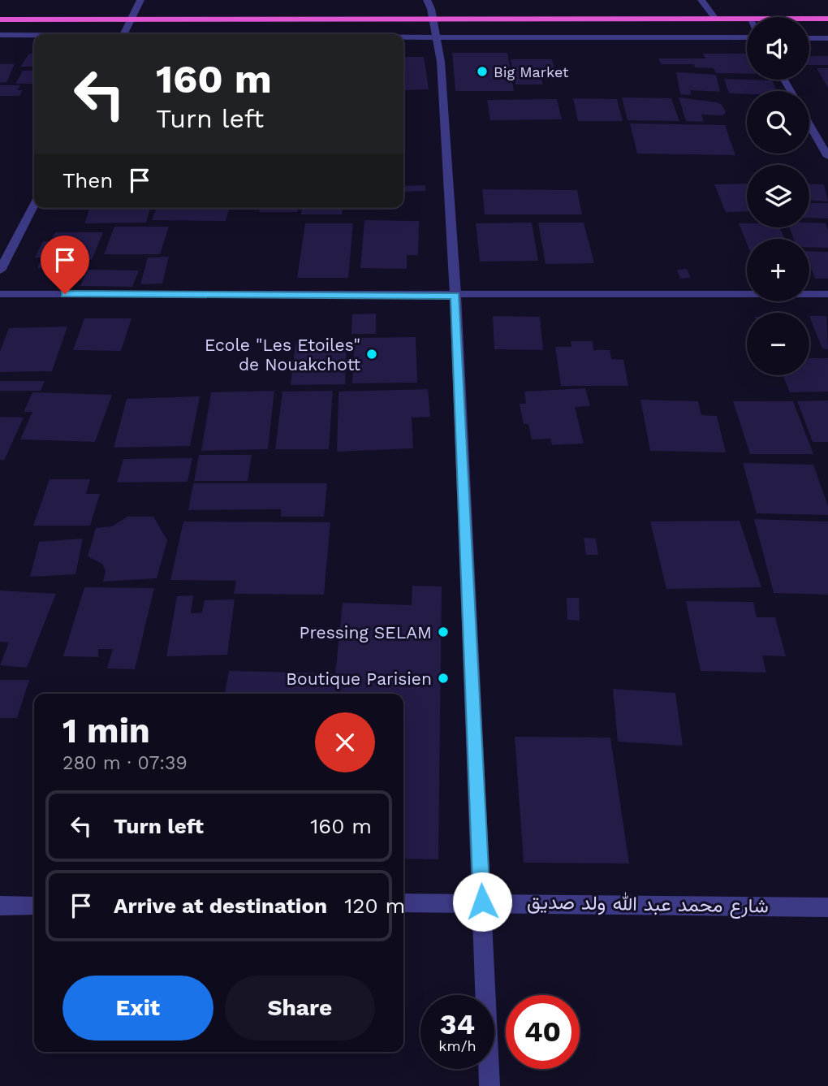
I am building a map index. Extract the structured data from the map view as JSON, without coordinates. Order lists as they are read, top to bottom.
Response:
{
  "streets": {
    "street": ["شارع محمد عبد الله ولد صديق"]
  },
  "places": [
    "Big Market",
    "Ecole \"Les Etoiles\" de Nouakchott",
    "Pressing SELAM",
    "Boutique Parisien"
  ],
  "page": {
    "map_buttons": ["+", "−"],
    "turn": ["160 m", "Turn left"],
    "then": "Then",
    "heading": ["1 min", "280 m · 07:39"],
    "list": [
      {
        "name": "Turn left",
        "value": "160 m"
      },
      {
        "name": "Arrive at destination",
        "value": "120 m"
      }
    ],
    "buttons": ["Exit", "Share"],
    "speed": "34 km/h",
    "limit": "40"
  }
}
